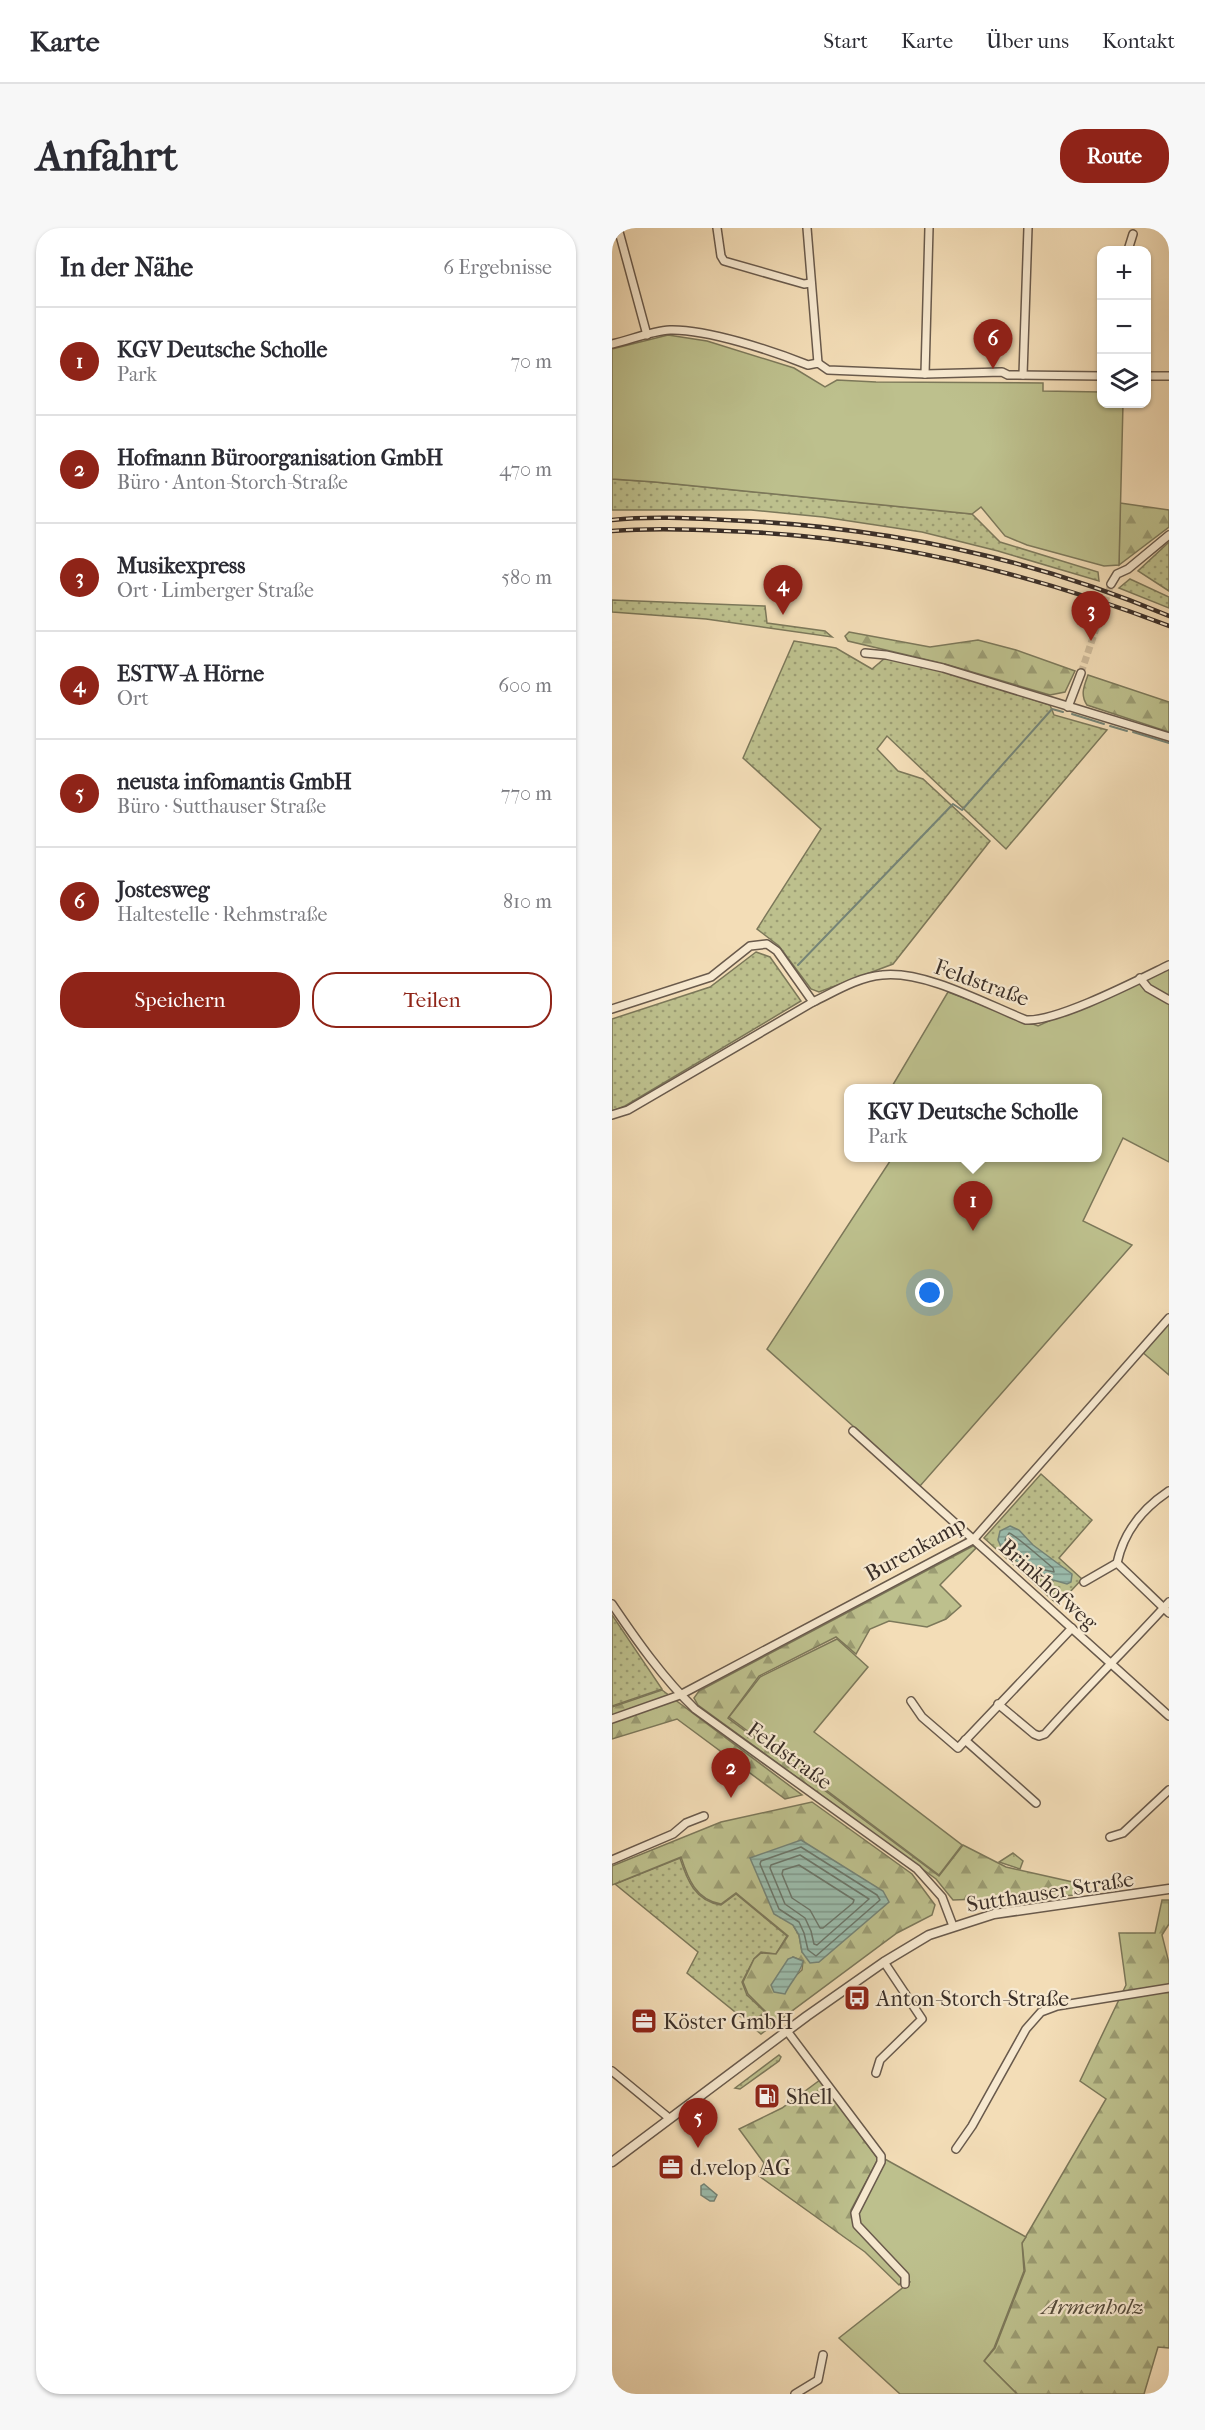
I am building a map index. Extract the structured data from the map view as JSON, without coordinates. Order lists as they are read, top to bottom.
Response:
{
  "streets": {
    "street": [
      "Feldstraße",
      "Burenkamp",
      "Brinkhofweg",
      "Sutthauser Straße"
    ]
  },
  "crossings": [
    ["Feldstraße", "Burenkamp"],
    ["Feldstraße", "Sutthauser Straße"],
    ["Burenkamp", "Brinkhofweg"]
  ],
  "parks": ["Armenholz"],
  "places": {
    "bus stop": ["Anton-Storch-Straße"],
    "office": ["Köster GmbH", "d.velop AG"],
    "fuel station": ["Shell"]
  },
  "page": {
    "header": "Karte",
    "nav": [
      "Start",
      "Karte",
      "Über uns",
      "Kontakt"
    ],
    "buttons": [
      "Route",
      ["Speichern", "Teilen"]
    ],
    "title": "Anfahrt",
    "heading": ["In der Nähe", "6 Ergebnisse"],
    "map_buttons": ["+", "−"],
    "list": [
      {
        "mark": "1",
        "name": "KGV Deutsche Scholle",
        "note": "Park",
        "value": "70 m"
      },
      {
        "mark": "2",
        "name": "Hofmann Büroorganisation GmbH",
        "note": "Büro · Anton-Storch-Straße",
        "value": "470 m"
      },
      {
        "mark": "3",
        "name": "Musikexpress",
        "note": "Ort · Limberger Straße",
        "value": "580 m"
      },
      {
        "mark": "4",
        "name": "ESTW-A Hörne",
        "note": "Ort",
        "value": "600 m"
      },
      {
        "mark": "5",
        "name": "neusta infomantis GmbH",
        "note": "Büro · Sutthauser Straße",
        "value": "770 m"
      },
      {
        "mark": "6",
        "name": "Jostesweg",
        "note": "Haltestelle · Rehmstraße",
        "value": "810 m"
      }
    ],
    "pins": [
      "6",
      "4",
      "3",
      "1",
      "2",
      "5"
    ],
    "popup": ["KGV Deutsche Scholle", "Park"]
  }
}
